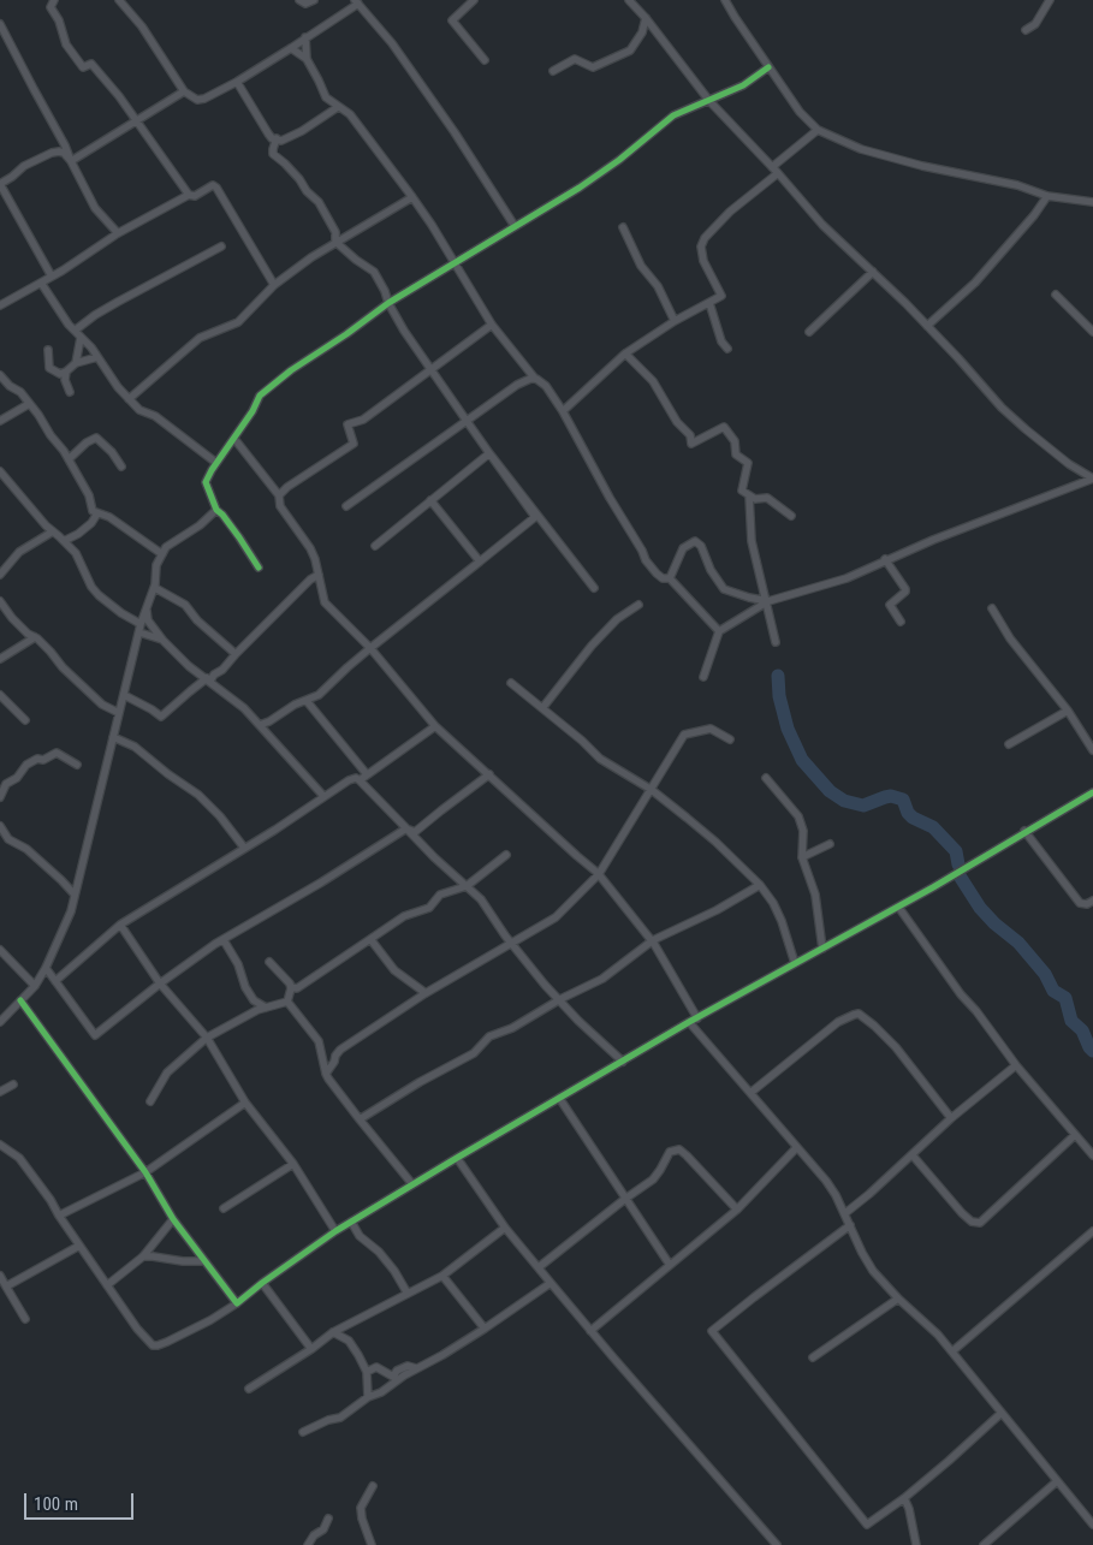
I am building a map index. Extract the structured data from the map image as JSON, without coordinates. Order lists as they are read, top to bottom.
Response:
{
  "scale_bar": "100 m"
}
